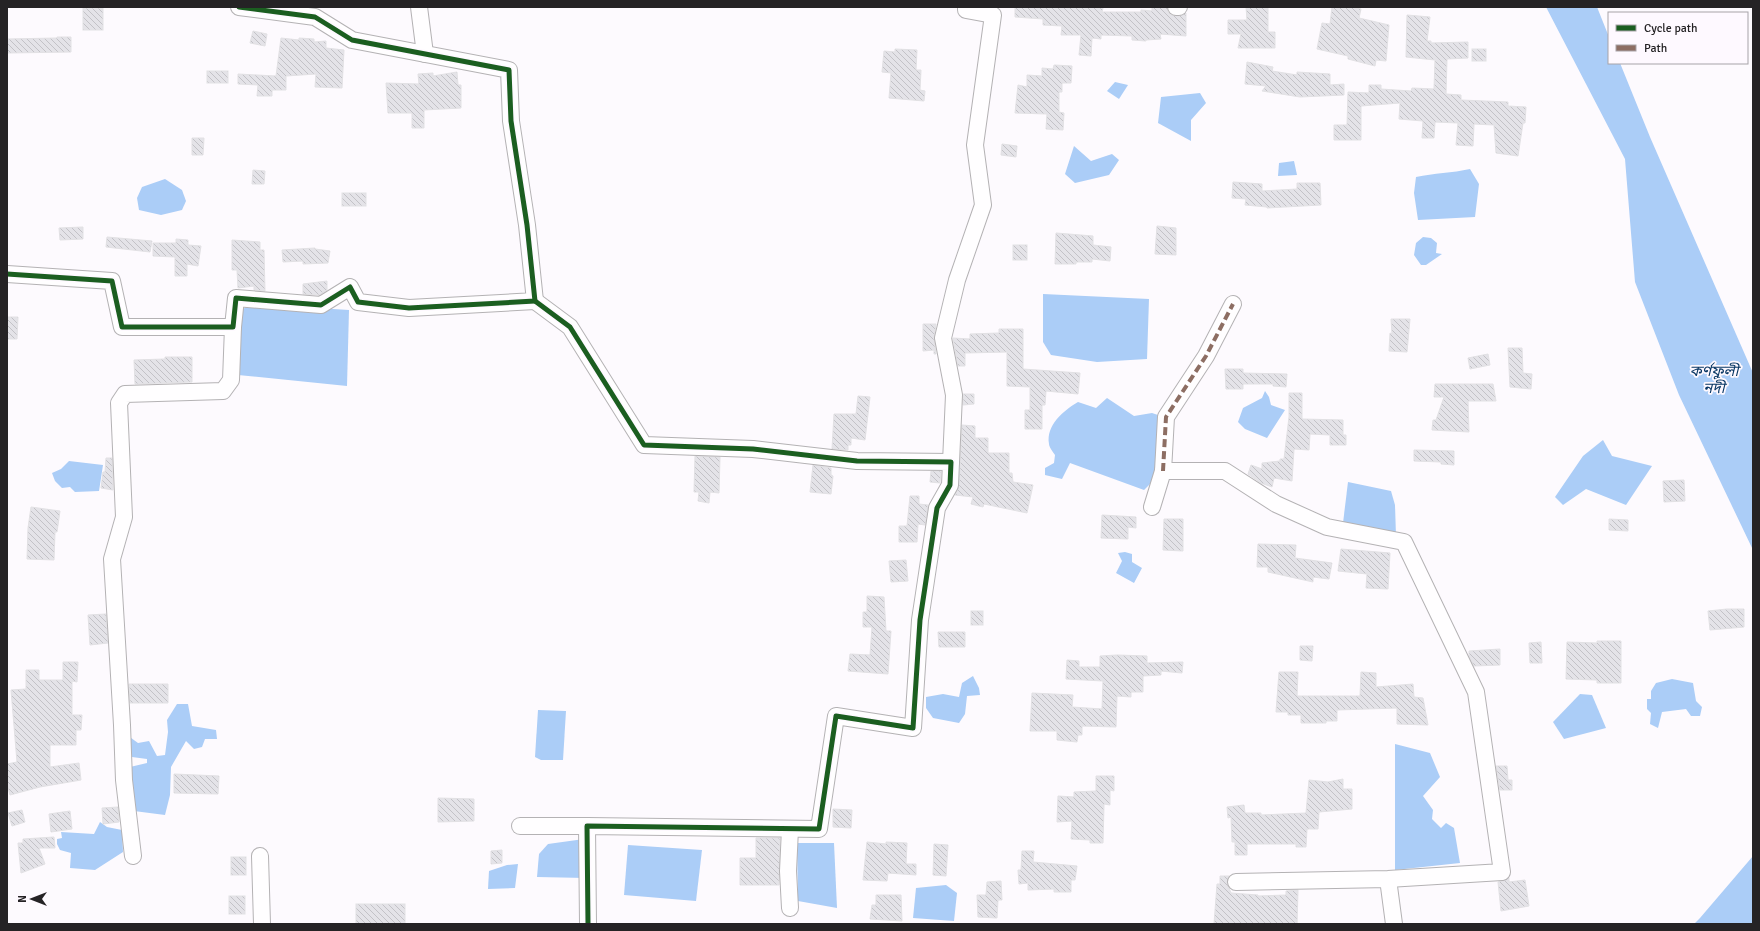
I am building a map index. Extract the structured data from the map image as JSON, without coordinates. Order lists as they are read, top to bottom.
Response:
{
  "water": ["কর্ণফুলী নদী"],
  "legend": ["Cycle path", "Path"],
  "north": "left"
}
